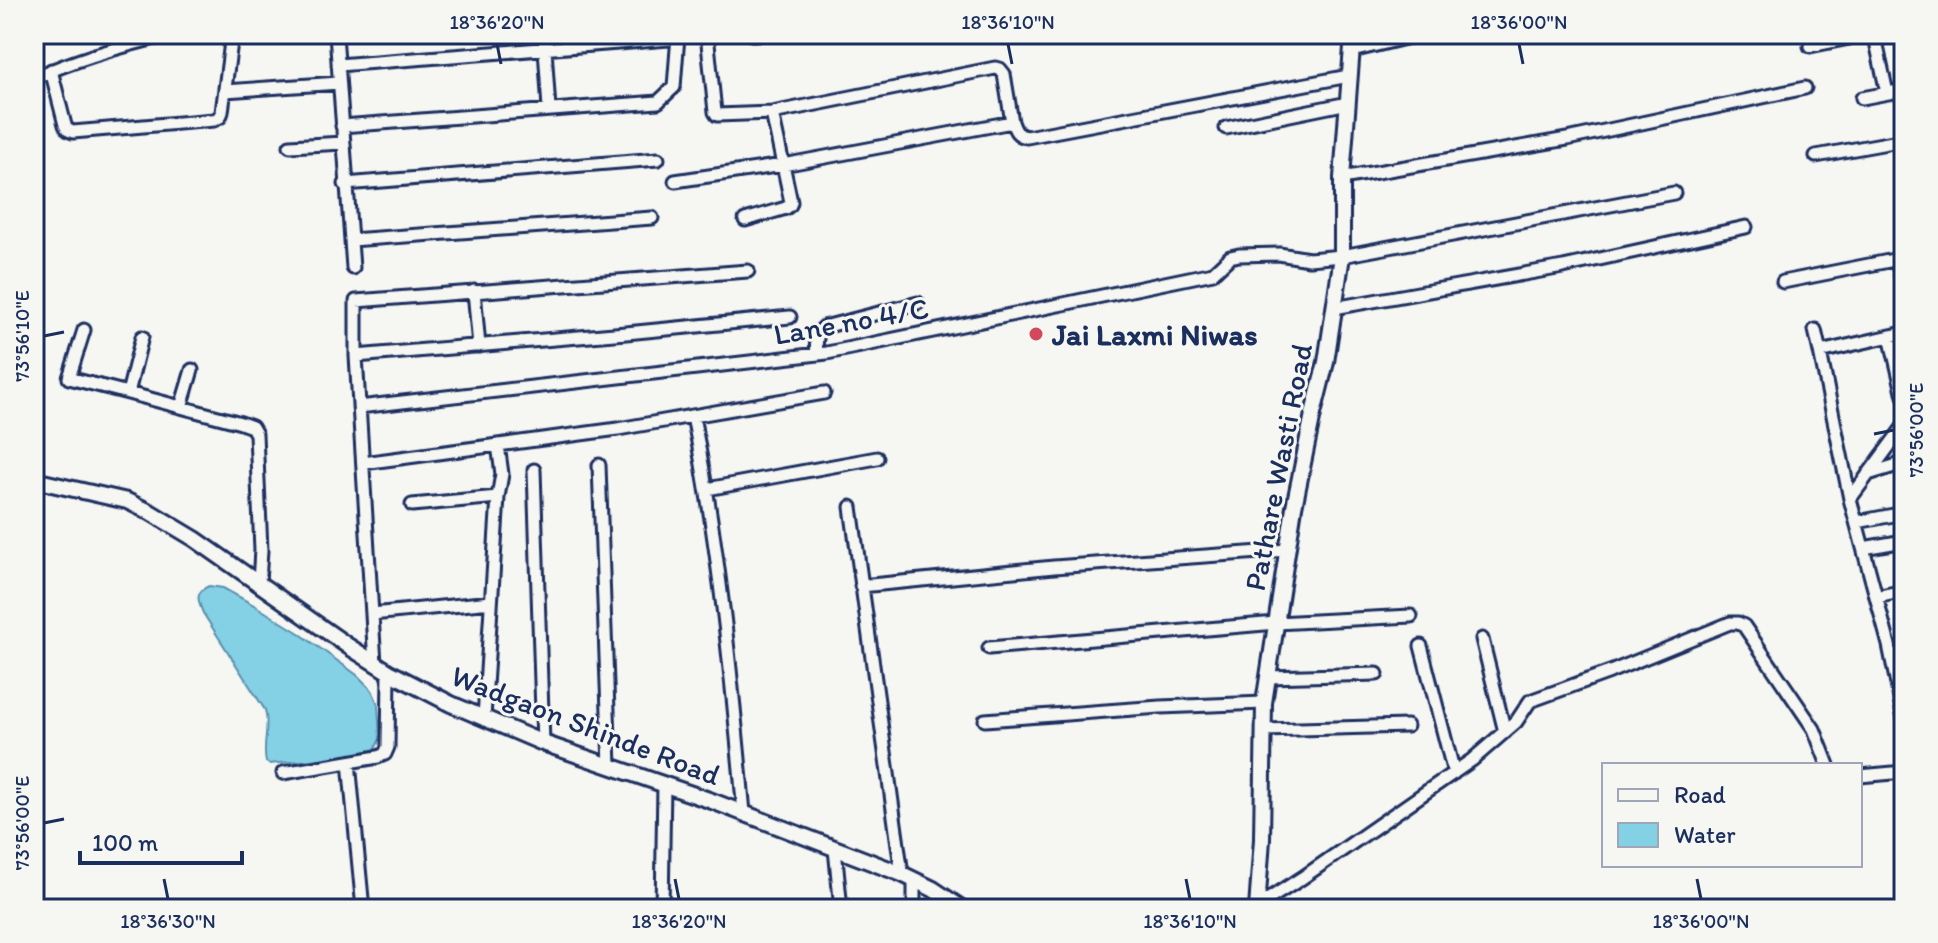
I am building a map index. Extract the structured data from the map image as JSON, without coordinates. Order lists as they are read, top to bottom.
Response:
{
  "streets": {
    "street": ["Lane no 4/C", "Pathare Wasti Road", "Wadgaon Shinde Road"]
  },
  "crossings": [
    ["Lane no 4/C", "Pathare Wasti Road"]
  ],
  "places": ["Jai Laxmi Niwas"],
  "legend": ["Road", "Water"],
  "scale_bar": "100 m",
  "coordinates": [
    "18°36'20\"N",
    "18°36'10\"N",
    "18°36'00\"N",
    "73°56'10\"E",
    "73°56'00\"E",
    "18°36'30\"N"
  ]
}
